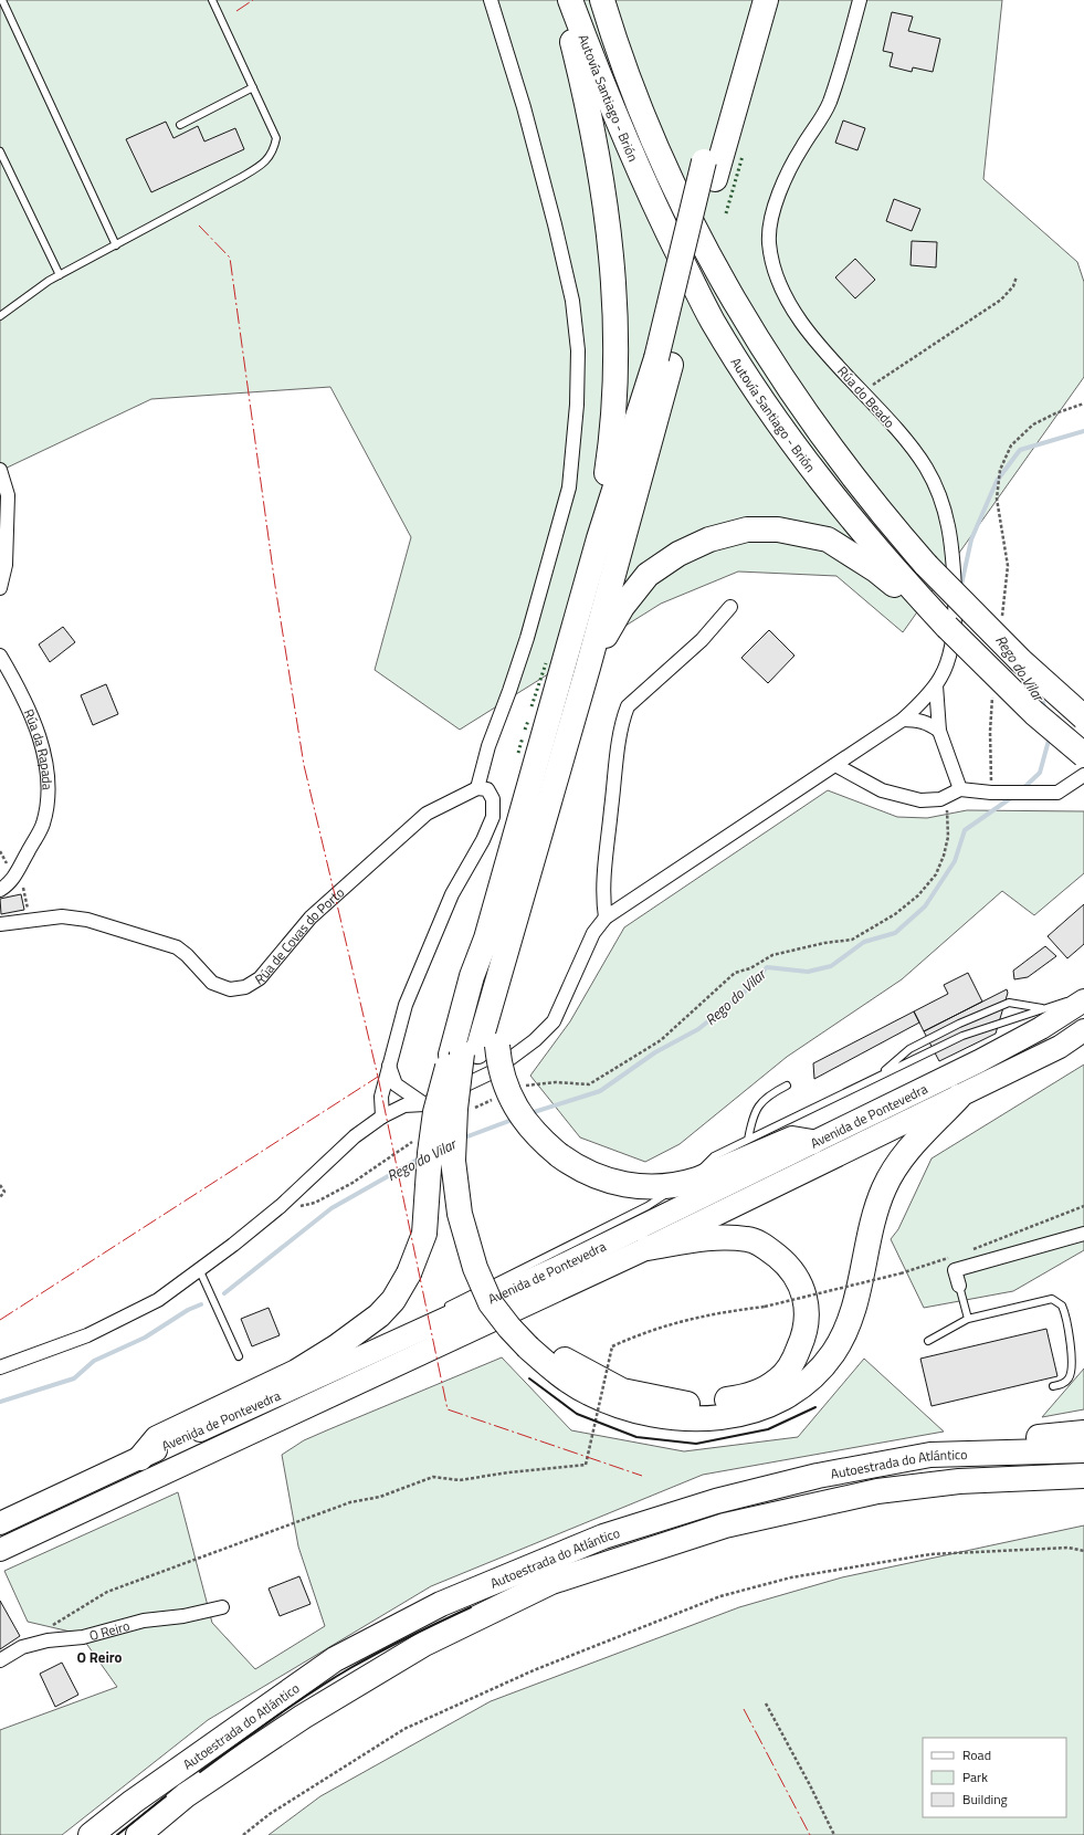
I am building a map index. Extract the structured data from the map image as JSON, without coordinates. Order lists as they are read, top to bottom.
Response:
{
  "streets": {
    "highway": ["Autovía Santiago - Brión", "Avenida de Pontevedra", "Autoestrada do Atlántico"],
    "street": [
      "Rúa do Beado",
      "Rúa da Rapada",
      "Rúa de Covas do Porto",
      "O Reiro"
    ]
  },
  "districts": ["O Reiro"],
  "water": ["Rego do Vilar"],
  "legend": ["Road", "Park", "Building"]
}
